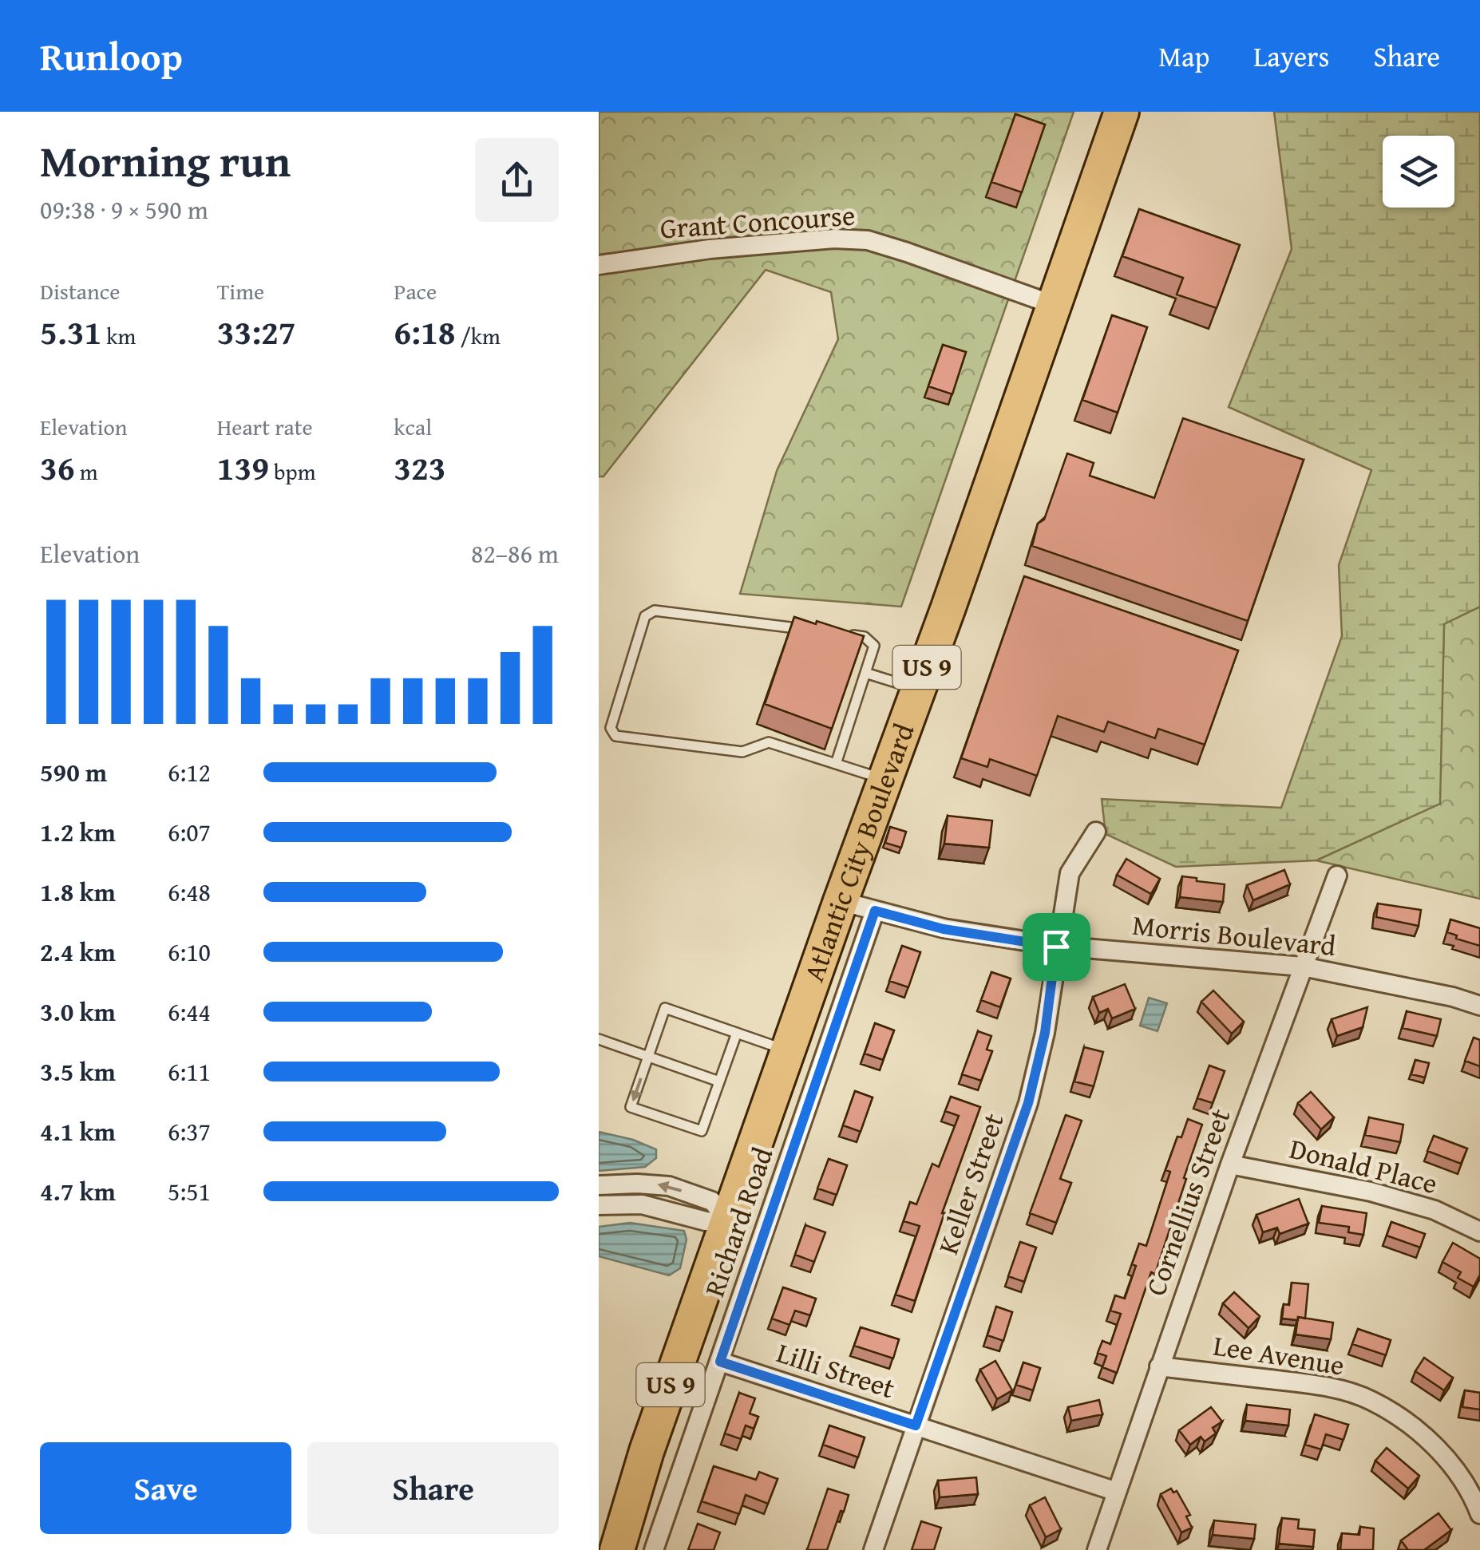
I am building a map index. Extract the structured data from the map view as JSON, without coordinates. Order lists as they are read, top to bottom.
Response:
{
  "streets": {
    "highway": ["US 9", "Atlantic City Boulevard"],
    "street": [
      "Grant Concourse",
      "Morris Boulevard",
      "Donald Place",
      "Keller Street",
      "Cornellius Street",
      "Richard Road",
      "Lee Avenue",
      "Lilli Street"
    ]
  },
  "crossings": [
    ["Grant Concourse", "Atlantic City Boulevard"],
    ["Atlantic City Boulevard", "Morris Boulevard"],
    ["Morris Boulevard", "Keller Street"],
    ["Morris Boulevard", "Cornellius Street"],
    ["Morris Boulevard", "Richard Road"],
    ["Donald Place", "Cornellius Street"],
    ["Keller Street", "Lilli Street"],
    ["Cornellius Street", "Lee Avenue"],
    ["Cornellius Street", "Lilli Street"],
    ["Richard Road", "Lilli Street"]
  ],
  "page": {
    "header": "Runloop",
    "nav": ["Map", "Layers", "Share"],
    "heading": ["Morning run", "09:38 · 9 × 590 m"],
    "stats": [
      ["Distance", "5.31 km"],
      ["Time", "33:27"],
      ["Pace", "6:18 /km"],
      ["Elevation", "36 m"],
      ["Heart rate", "139 bpm"],
      ["kcal", "323"]
    ],
    "chart": ["Elevation", "82–86 m"],
    "list": [
      {
        "name": "590 m",
        "note": "6:12"
      },
      {
        "name": "1.2 km",
        "note": "6:07"
      },
      {
        "name": "1.8 km",
        "note": "6:48"
      },
      {
        "name": "2.4 km",
        "note": "6:10"
      },
      {
        "name": "3.0 km",
        "note": "6:44"
      },
      {
        "name": "3.5 km",
        "note": "6:11"
      },
      {
        "name": "4.1 km",
        "note": "6:37"
      },
      {
        "name": "4.7 km",
        "note": "5:51"
      }
    ],
    "buttons": ["Save", "Share"]
  }
}
